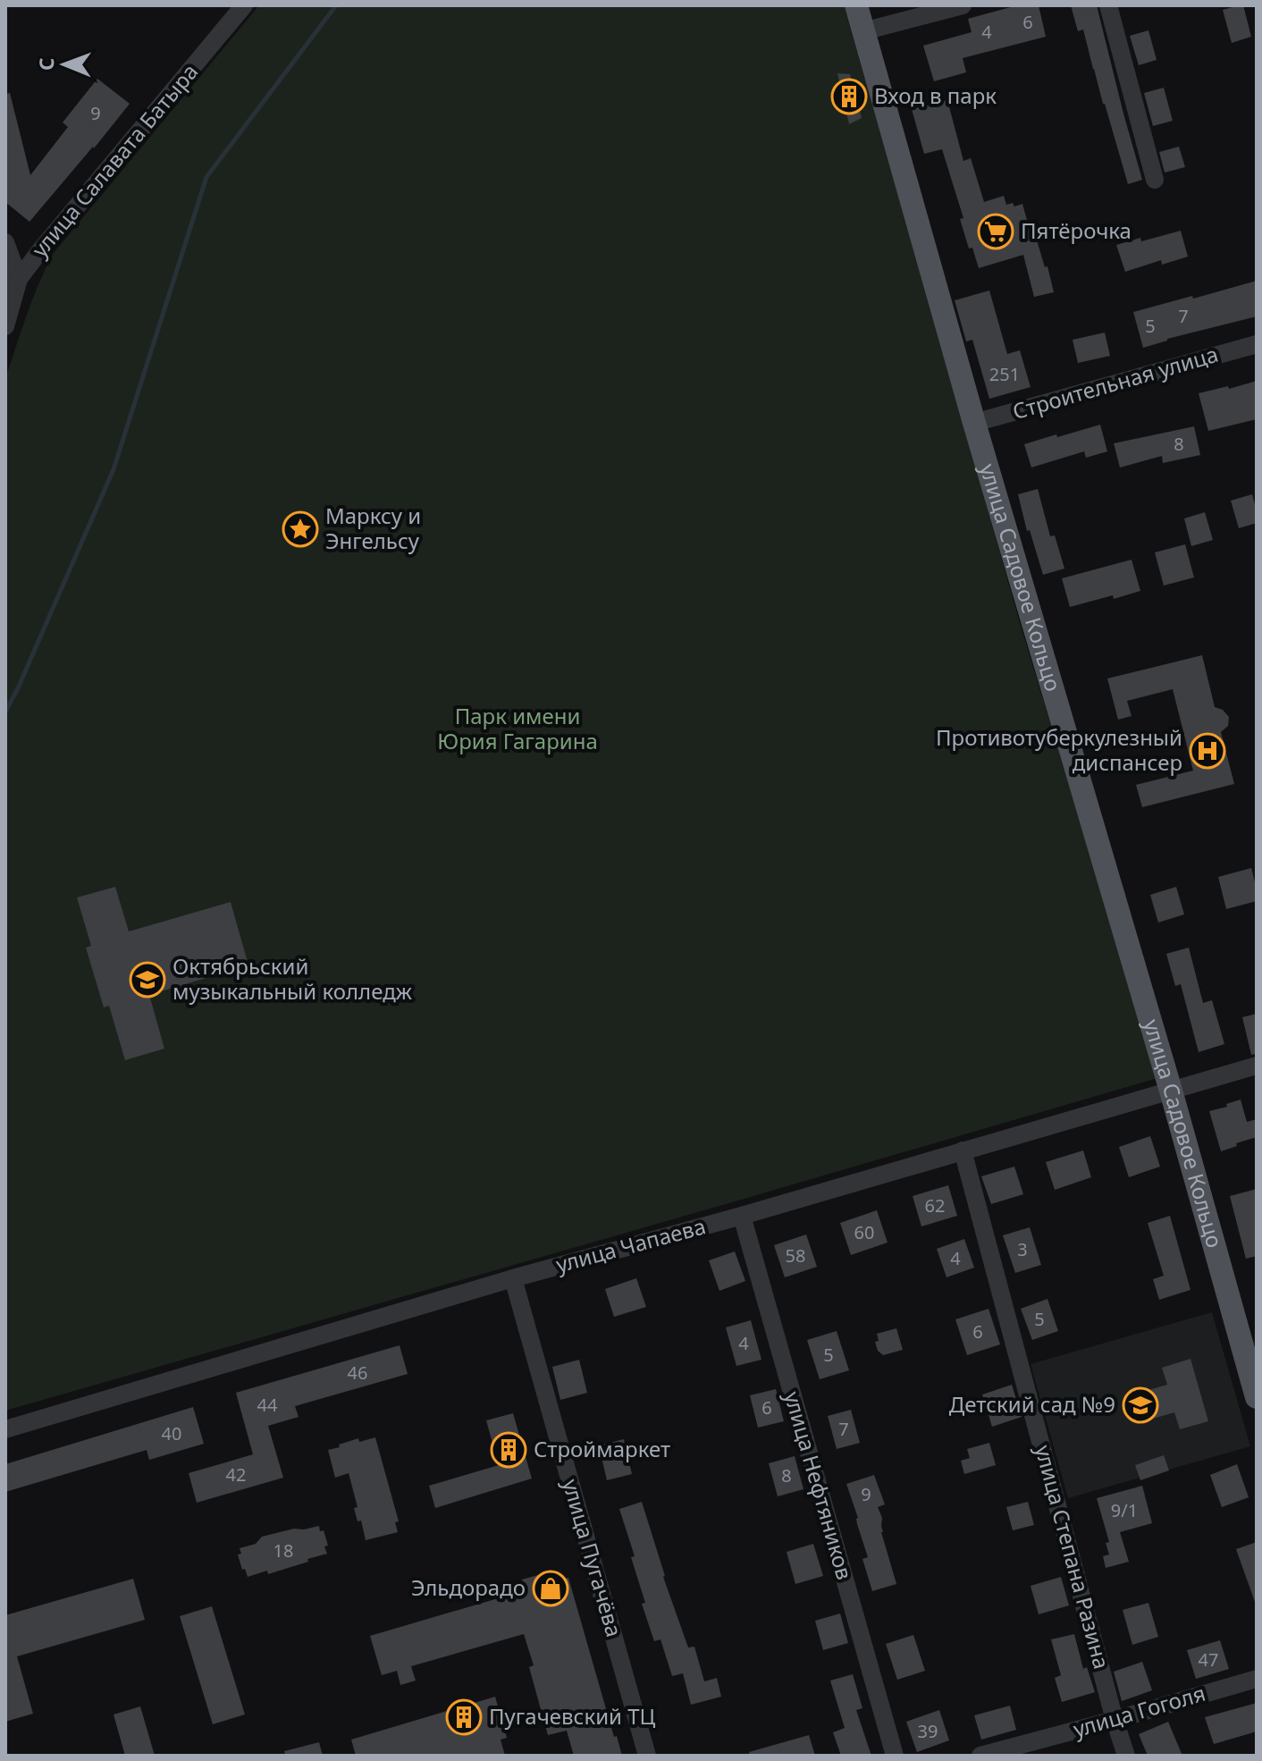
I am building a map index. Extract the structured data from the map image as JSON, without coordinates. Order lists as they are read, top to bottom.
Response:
{
  "streets": {
    "main road": ["улица Садовое Кольцо"],
    "street": [
      "улица Салавата Батыра",
      "Строительная улица",
      "улица Чапаева",
      "улица Нефтяников",
      "улица Степана Разина",
      "улица Пугачёва",
      "улица Гоголя"
    ]
  },
  "crossings": [
    ["Строительная улица", "улица Садовое Кольцо"],
    ["улица Садовое Кольцо", "улица Чапаева"],
    ["улица Чапаева", "улица Нефтяников"],
    ["улица Чапаева", "улица Степана Разина"],
    ["улица Чапаева", "улица Пугачёва"],
    ["улица Степана Разина", "улица Гоголя"]
  ],
  "parks": ["Парк имени Юрия Гагарина"],
  "places": {
    "building": ["Вход в парк", "Строймаркет", "Пугачевский ТЦ"],
    "supermarket": ["Пятёрочка"],
    "place": ["Марксу и Энгельсу"],
    "hospital": ["Противотуберкулезный диспансер"],
    "school or university": ["Октябрьский музыкальный колледж", "Детский сад №9"],
    "shop": ["Эльдорадо"]
  },
  "house_numbers": [
    "6",
    "4",
    "9",
    "7",
    "5",
    "251",
    "8",
    "62",
    "60",
    "3",
    "58",
    "4",
    "5",
    "6",
    "4",
    "5",
    "46",
    "44",
    "6",
    "7",
    "40",
    "42",
    "8",
    "9",
    "9/1",
    "18",
    "47",
    "39"
  ],
  "north": "left"
}
